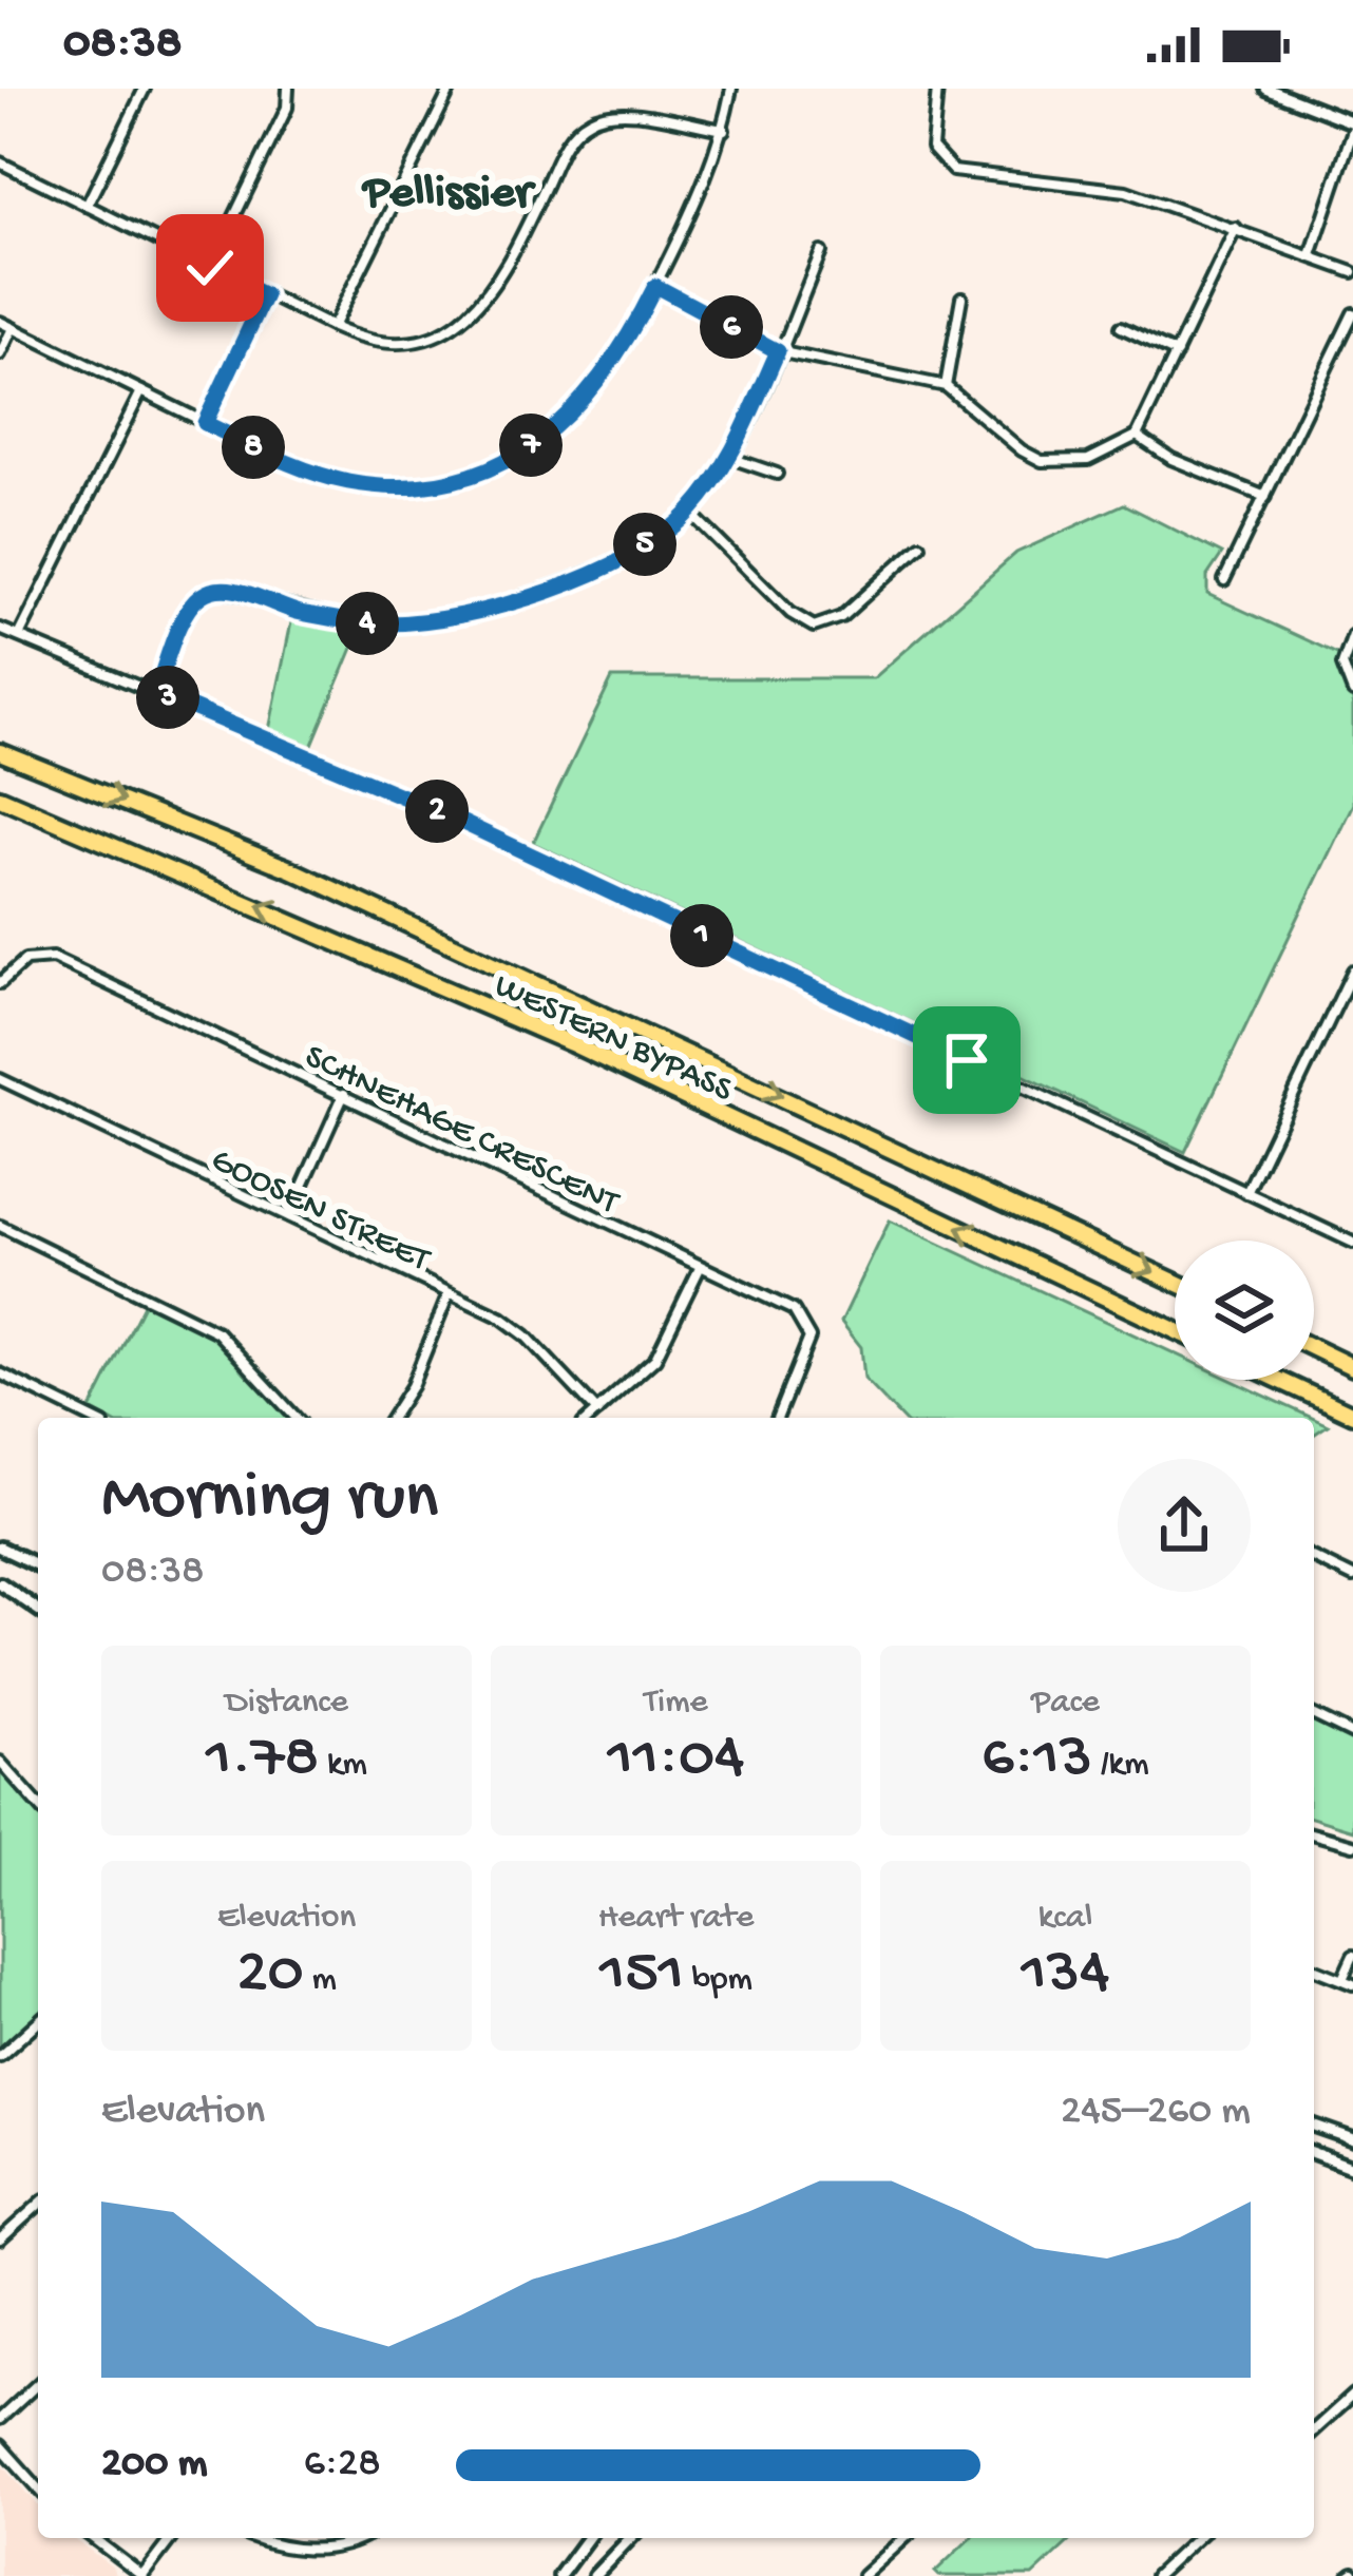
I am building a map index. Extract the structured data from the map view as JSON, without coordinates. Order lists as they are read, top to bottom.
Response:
{
  "streets": {
    "highway": ["WESTERN BYPASS"],
    "street": ["SCHNEHAGE CRESCENT", "GOOSEN STREET"]
  },
  "districts": ["Pellissier"],
  "page": {
    "status": "08:38",
    "pins": [
      "6",
      "7",
      "8",
      "5",
      "4",
      "3",
      "2",
      "1"
    ],
    "heading": ["Morning run", "08:38"],
    "stats": [
      ["Distance", "1.78 km"],
      ["Time", "11:04"],
      ["Pace", "6:13 /km"],
      ["Elevation", "20 m"],
      ["Heart rate", "151 bpm"],
      ["kcal", "134"]
    ],
    "chart": ["Elevation", "245–260 m"],
    "list": [
      {
        "name": "200 m",
        "note": "6:28"
      }
    ]
  }
}
